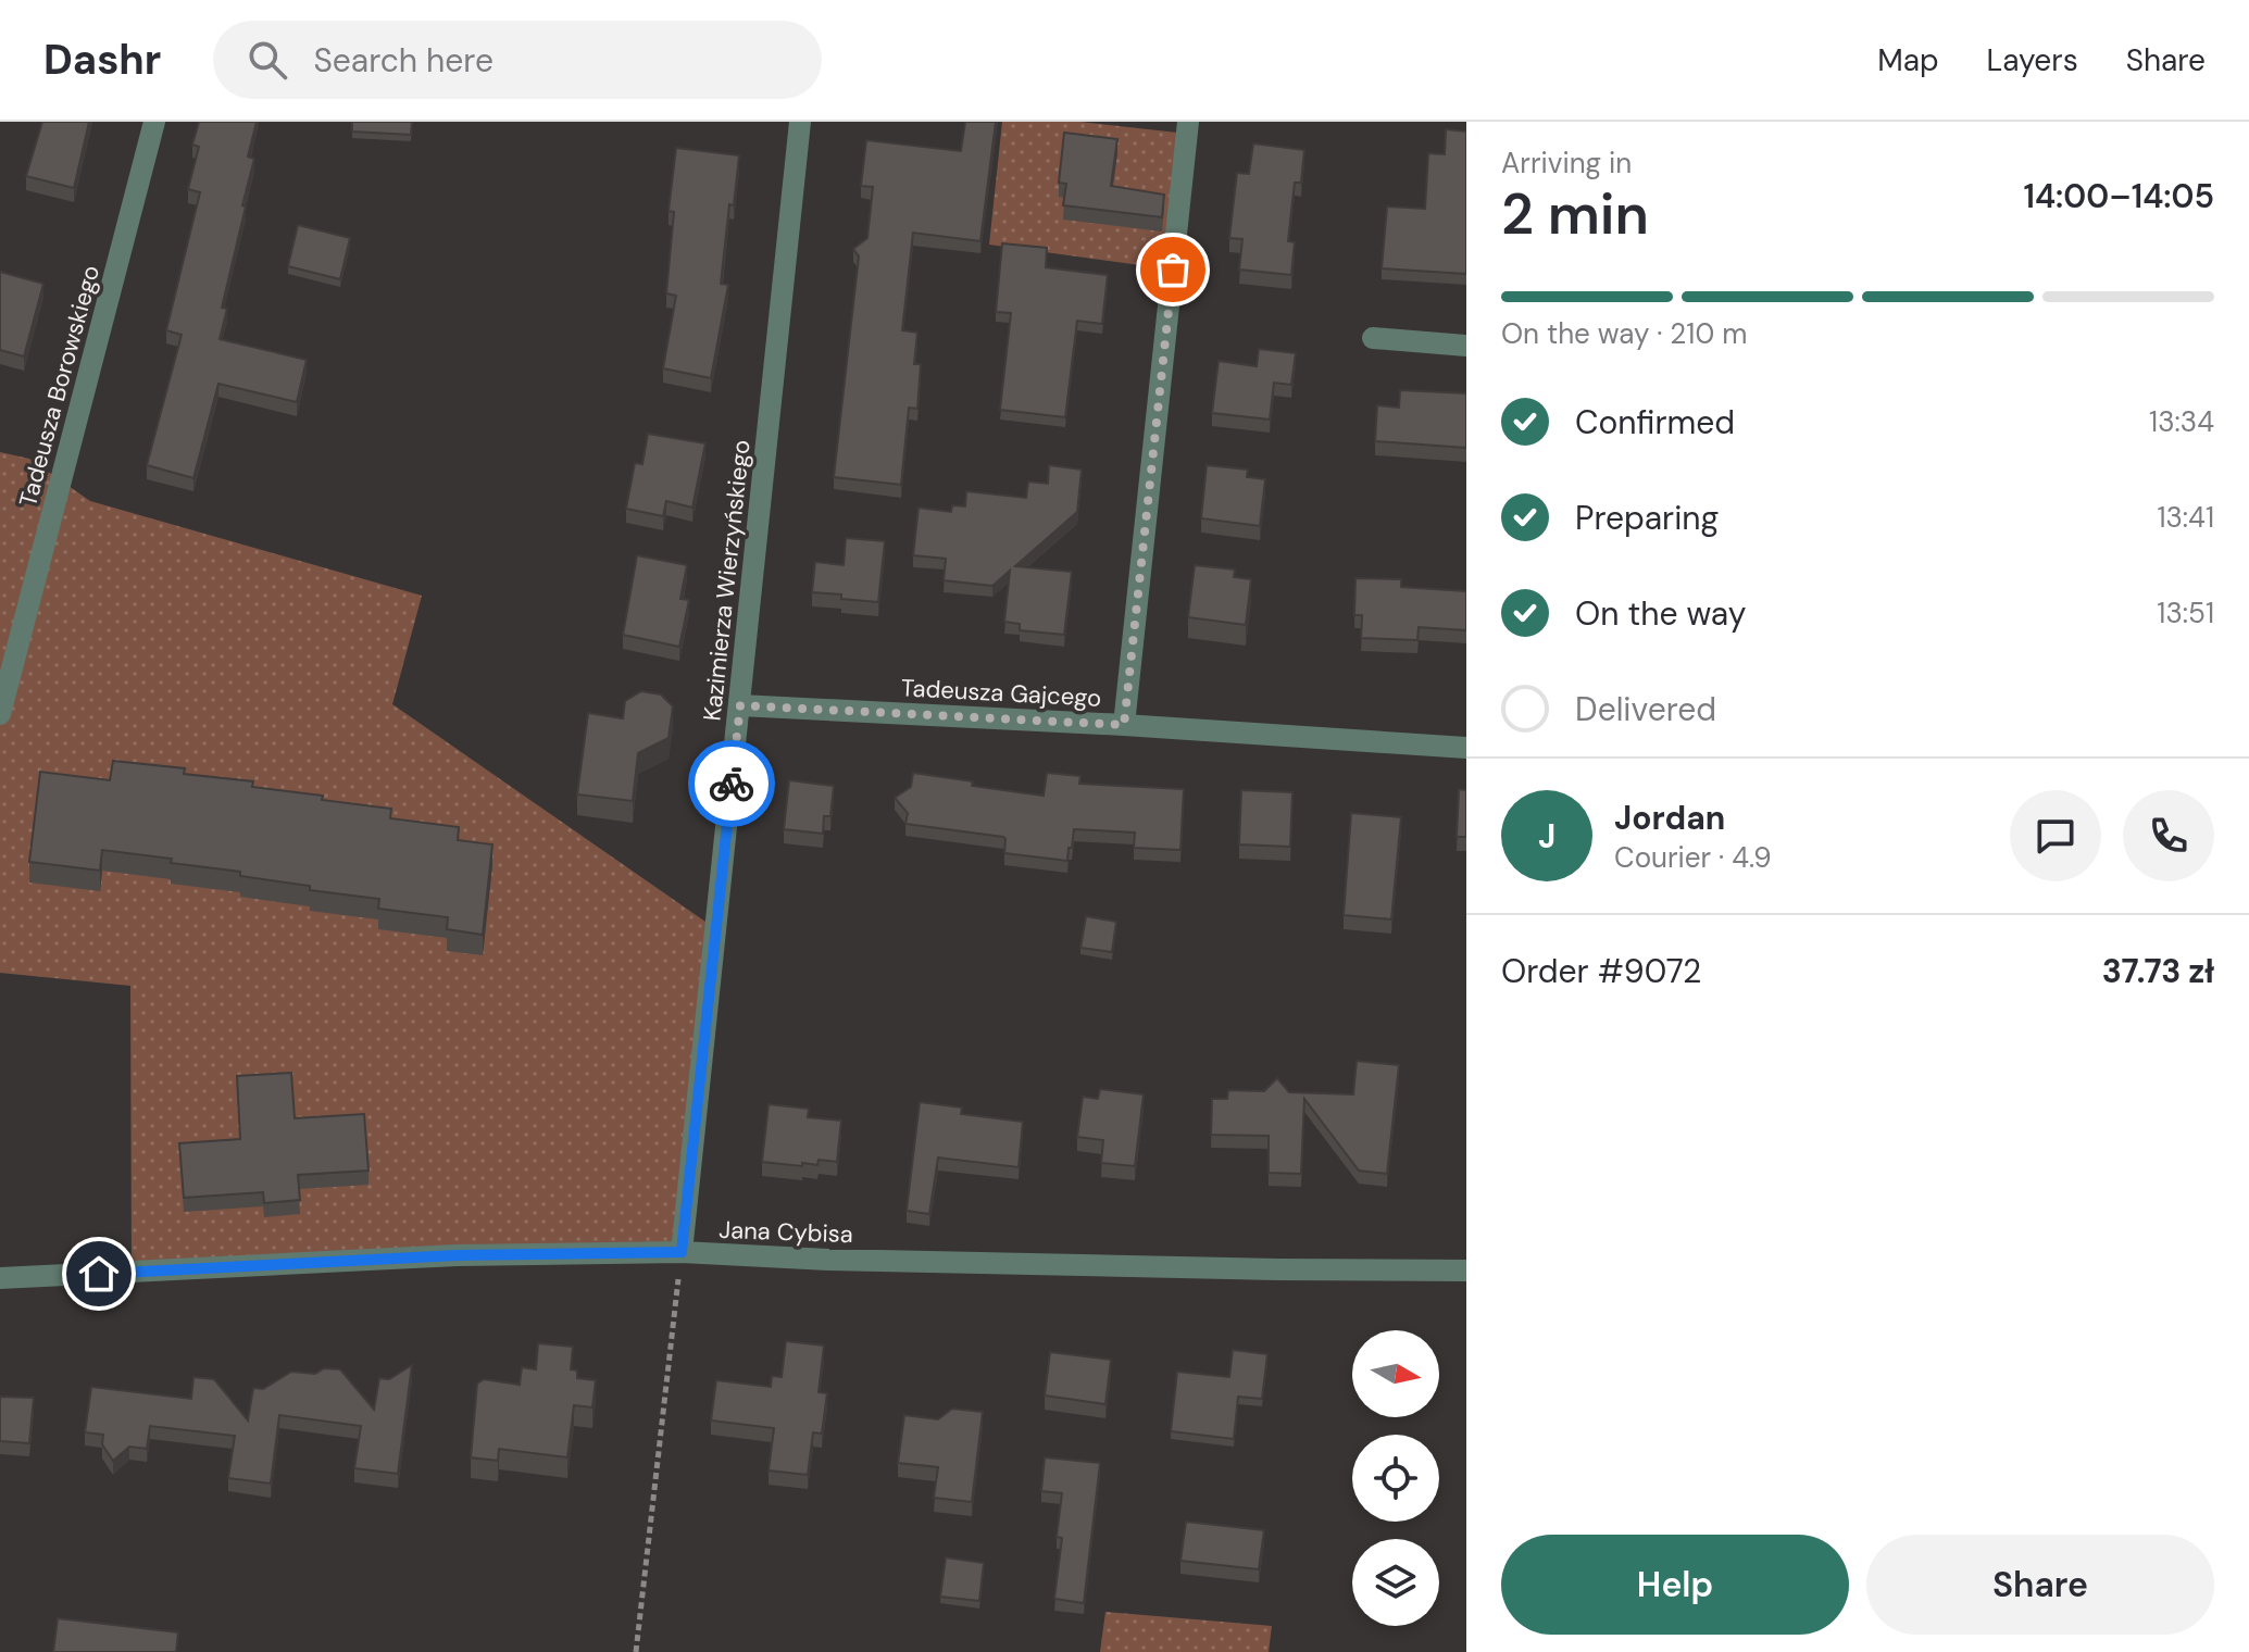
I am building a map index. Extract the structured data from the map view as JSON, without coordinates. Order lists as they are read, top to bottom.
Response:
{
  "streets": {
    "street": [
      "Tadeusza Borowskiego",
      "Kazimierza Wierzyńskiego",
      "Tadeusza Gajcego",
      "Jana Cybisa"
    ]
  },
  "crossings": [
    ["Kazimierza Wierzyńskiego", "Tadeusza Gajcego"],
    ["Kazimierza Wierzyńskiego", "Jana Cybisa"]
  ],
  "north": "right",
  "page": {
    "header": "Dashr",
    "search": "Search here",
    "nav": ["Map", "Layers", "Share"],
    "heading": ["2 min", "Arriving in", "14:00–14:05"],
    "panel": [
      "Jordan",
      "Courier · 4.9",
      "Order #9072",
      "37.73 zł"
    ],
    "bar": "On the way · 210 m",
    "list": [
      ["Confirmed", "13:34"],
      ["Preparing", "13:41"],
      ["On the way", "13:51"],
      "Delivered"
    ],
    "round": "J",
    "buttons": ["Help", "Share"]
  }
}
